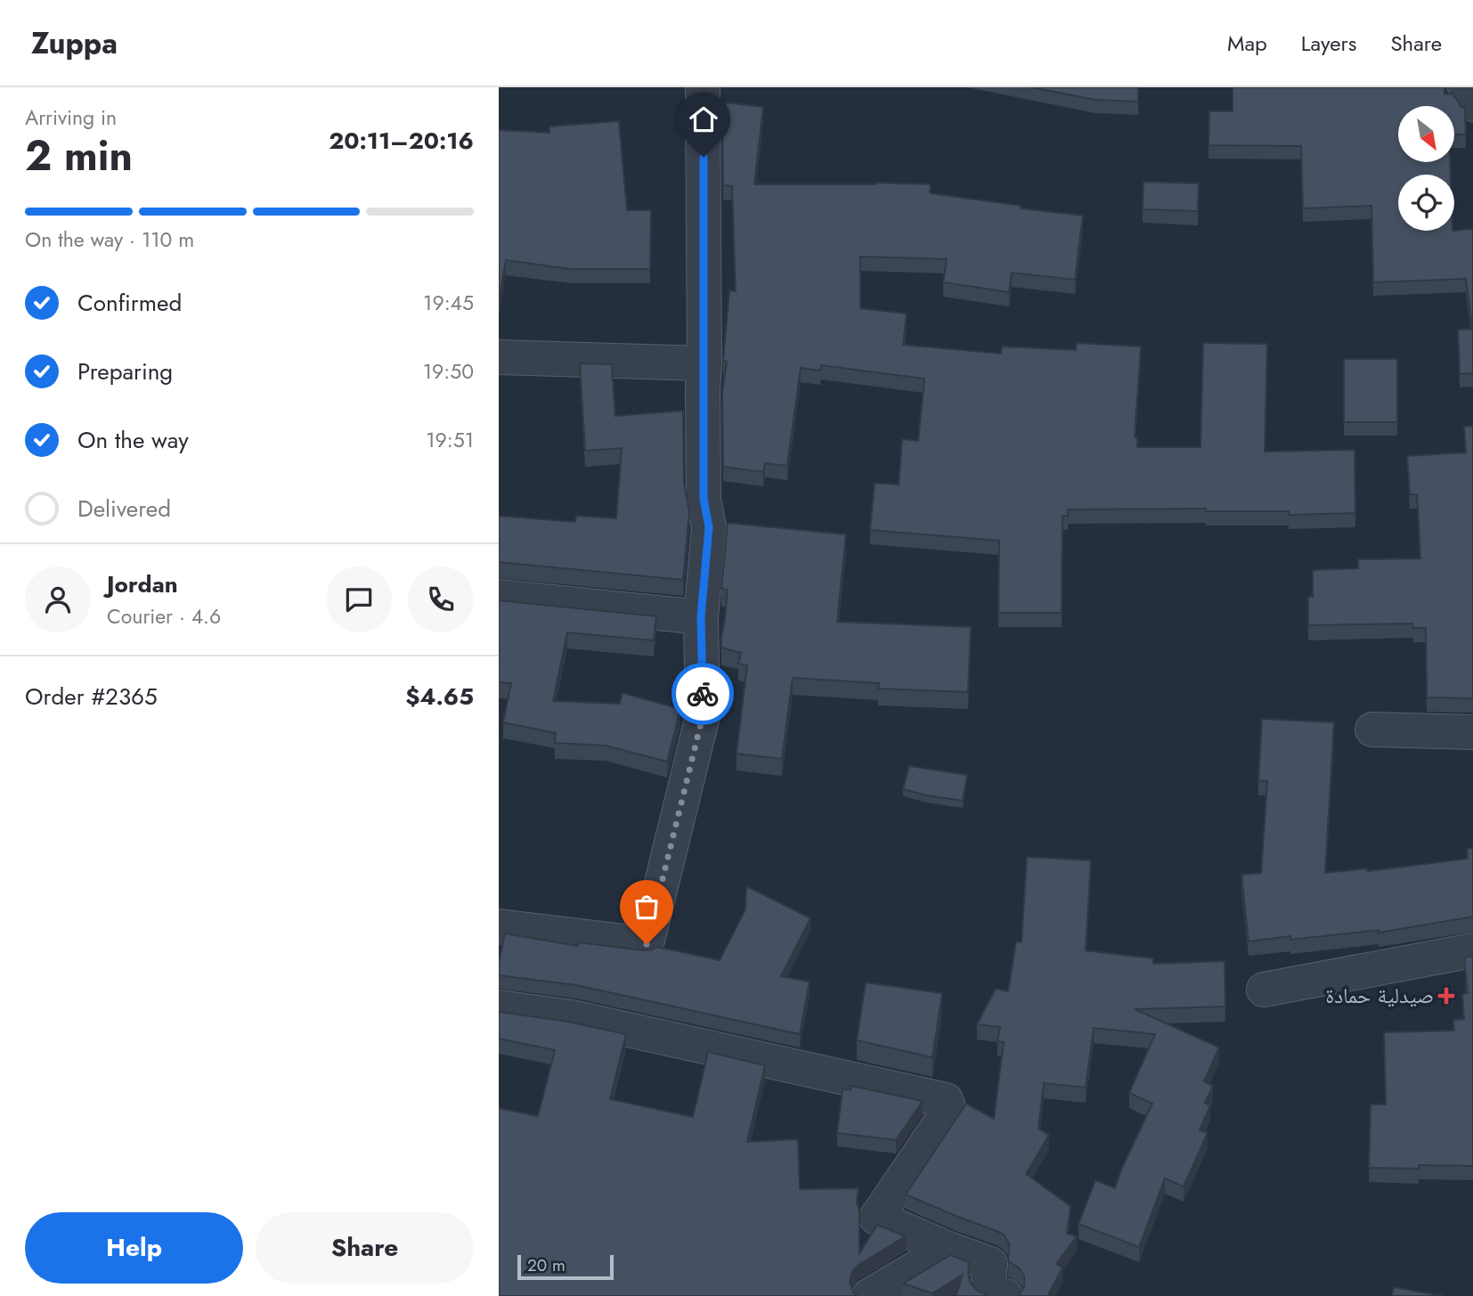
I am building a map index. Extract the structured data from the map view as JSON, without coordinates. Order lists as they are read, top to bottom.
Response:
{
  "places": {
    "health": ["صيدلية حمادة"]
  },
  "scale_bar": "20 m",
  "north": "bottom right",
  "page": {
    "header": "Zuppa",
    "nav": ["Map", "Layers", "Share"],
    "heading": ["2 min", "Arriving in", "20:11–20:16"],
    "panel": [
      "Jordan",
      "Courier · 4.6",
      "Order #2365",
      "$4.65"
    ],
    "bar": "On the way · 110 m",
    "list": [
      ["Confirmed", "19:45"],
      ["Preparing", "19:50"],
      ["On the way", "19:51"],
      "Delivered"
    ],
    "buttons": ["Help", "Share"],
    "scale": "20 m"
  }
}
